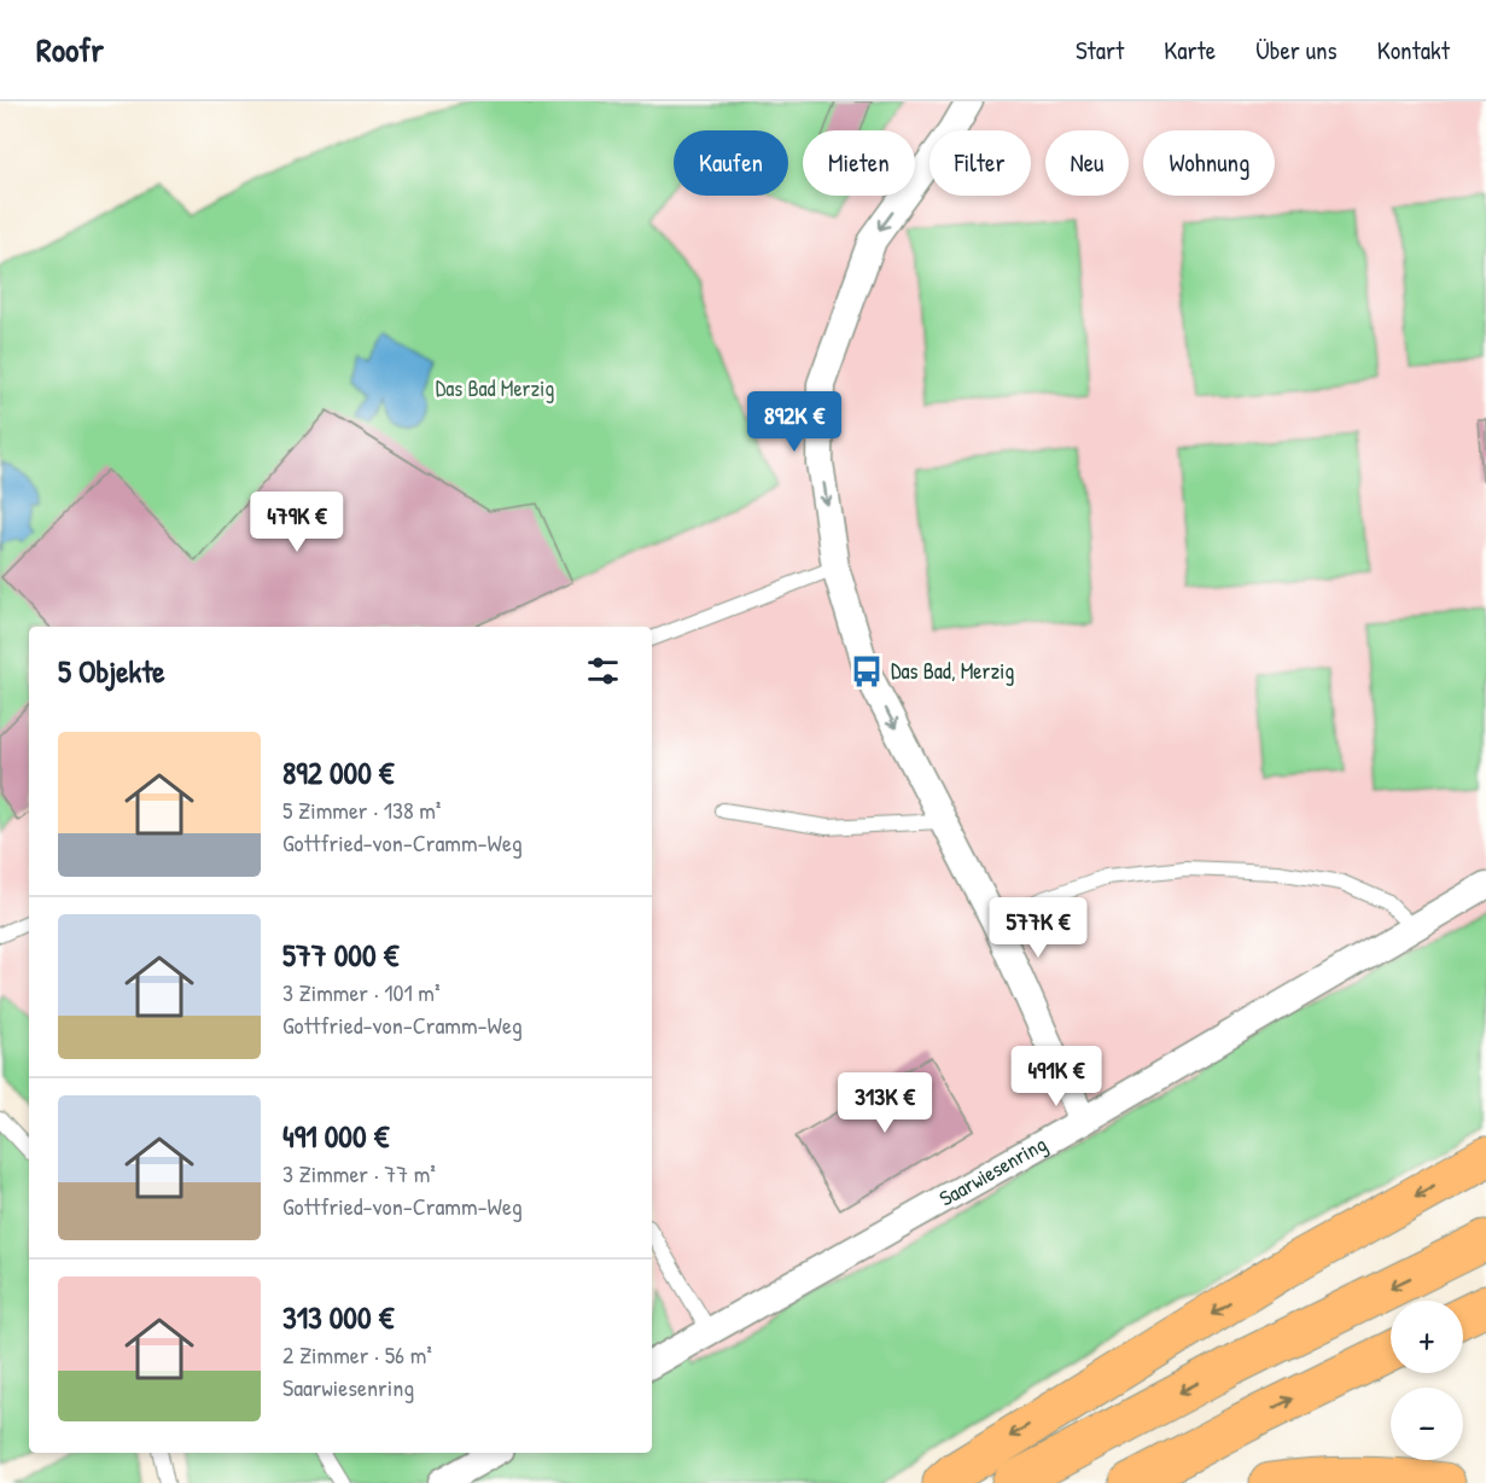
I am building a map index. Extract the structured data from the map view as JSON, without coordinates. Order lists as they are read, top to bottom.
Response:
{
  "streets": {
    "street": ["Saarwiesenring"]
  },
  "parks": ["Das Bad Merzig"],
  "places": {
    "bus stop": ["Das Bad, Merzig"]
  },
  "page": {
    "header": "Roofr",
    "nav": [
      "Start",
      "Karte",
      "Über uns",
      "Kontakt"
    ],
    "chip": [
      "Kaufen",
      "Mieten",
      "Filter",
      "Neu",
      "Wohnung"
    ],
    "price": [
      "892K €",
      "479K €",
      "577K €",
      "491K €",
      "313K €"
    ],
    "heading": "5 Objekte",
    "list": [
      {
        "name": "892 000 €",
        "note": "5 Zimmer · 138 m² · Gottfried-von-Cramm-Weg"
      },
      {
        "name": "577 000 €",
        "note": "3 Zimmer · 101 m² · Gottfried-von-Cramm-Weg"
      },
      {
        "name": "491 000 €",
        "note": "3 Zimmer · 77 m² · Gottfried-von-Cramm-Weg"
      },
      {
        "name": "313 000 €",
        "note": "2 Zimmer · 56 m² · Saarwiesenring"
      }
    ],
    "map_buttons": ["+", "−"]
  }
}
